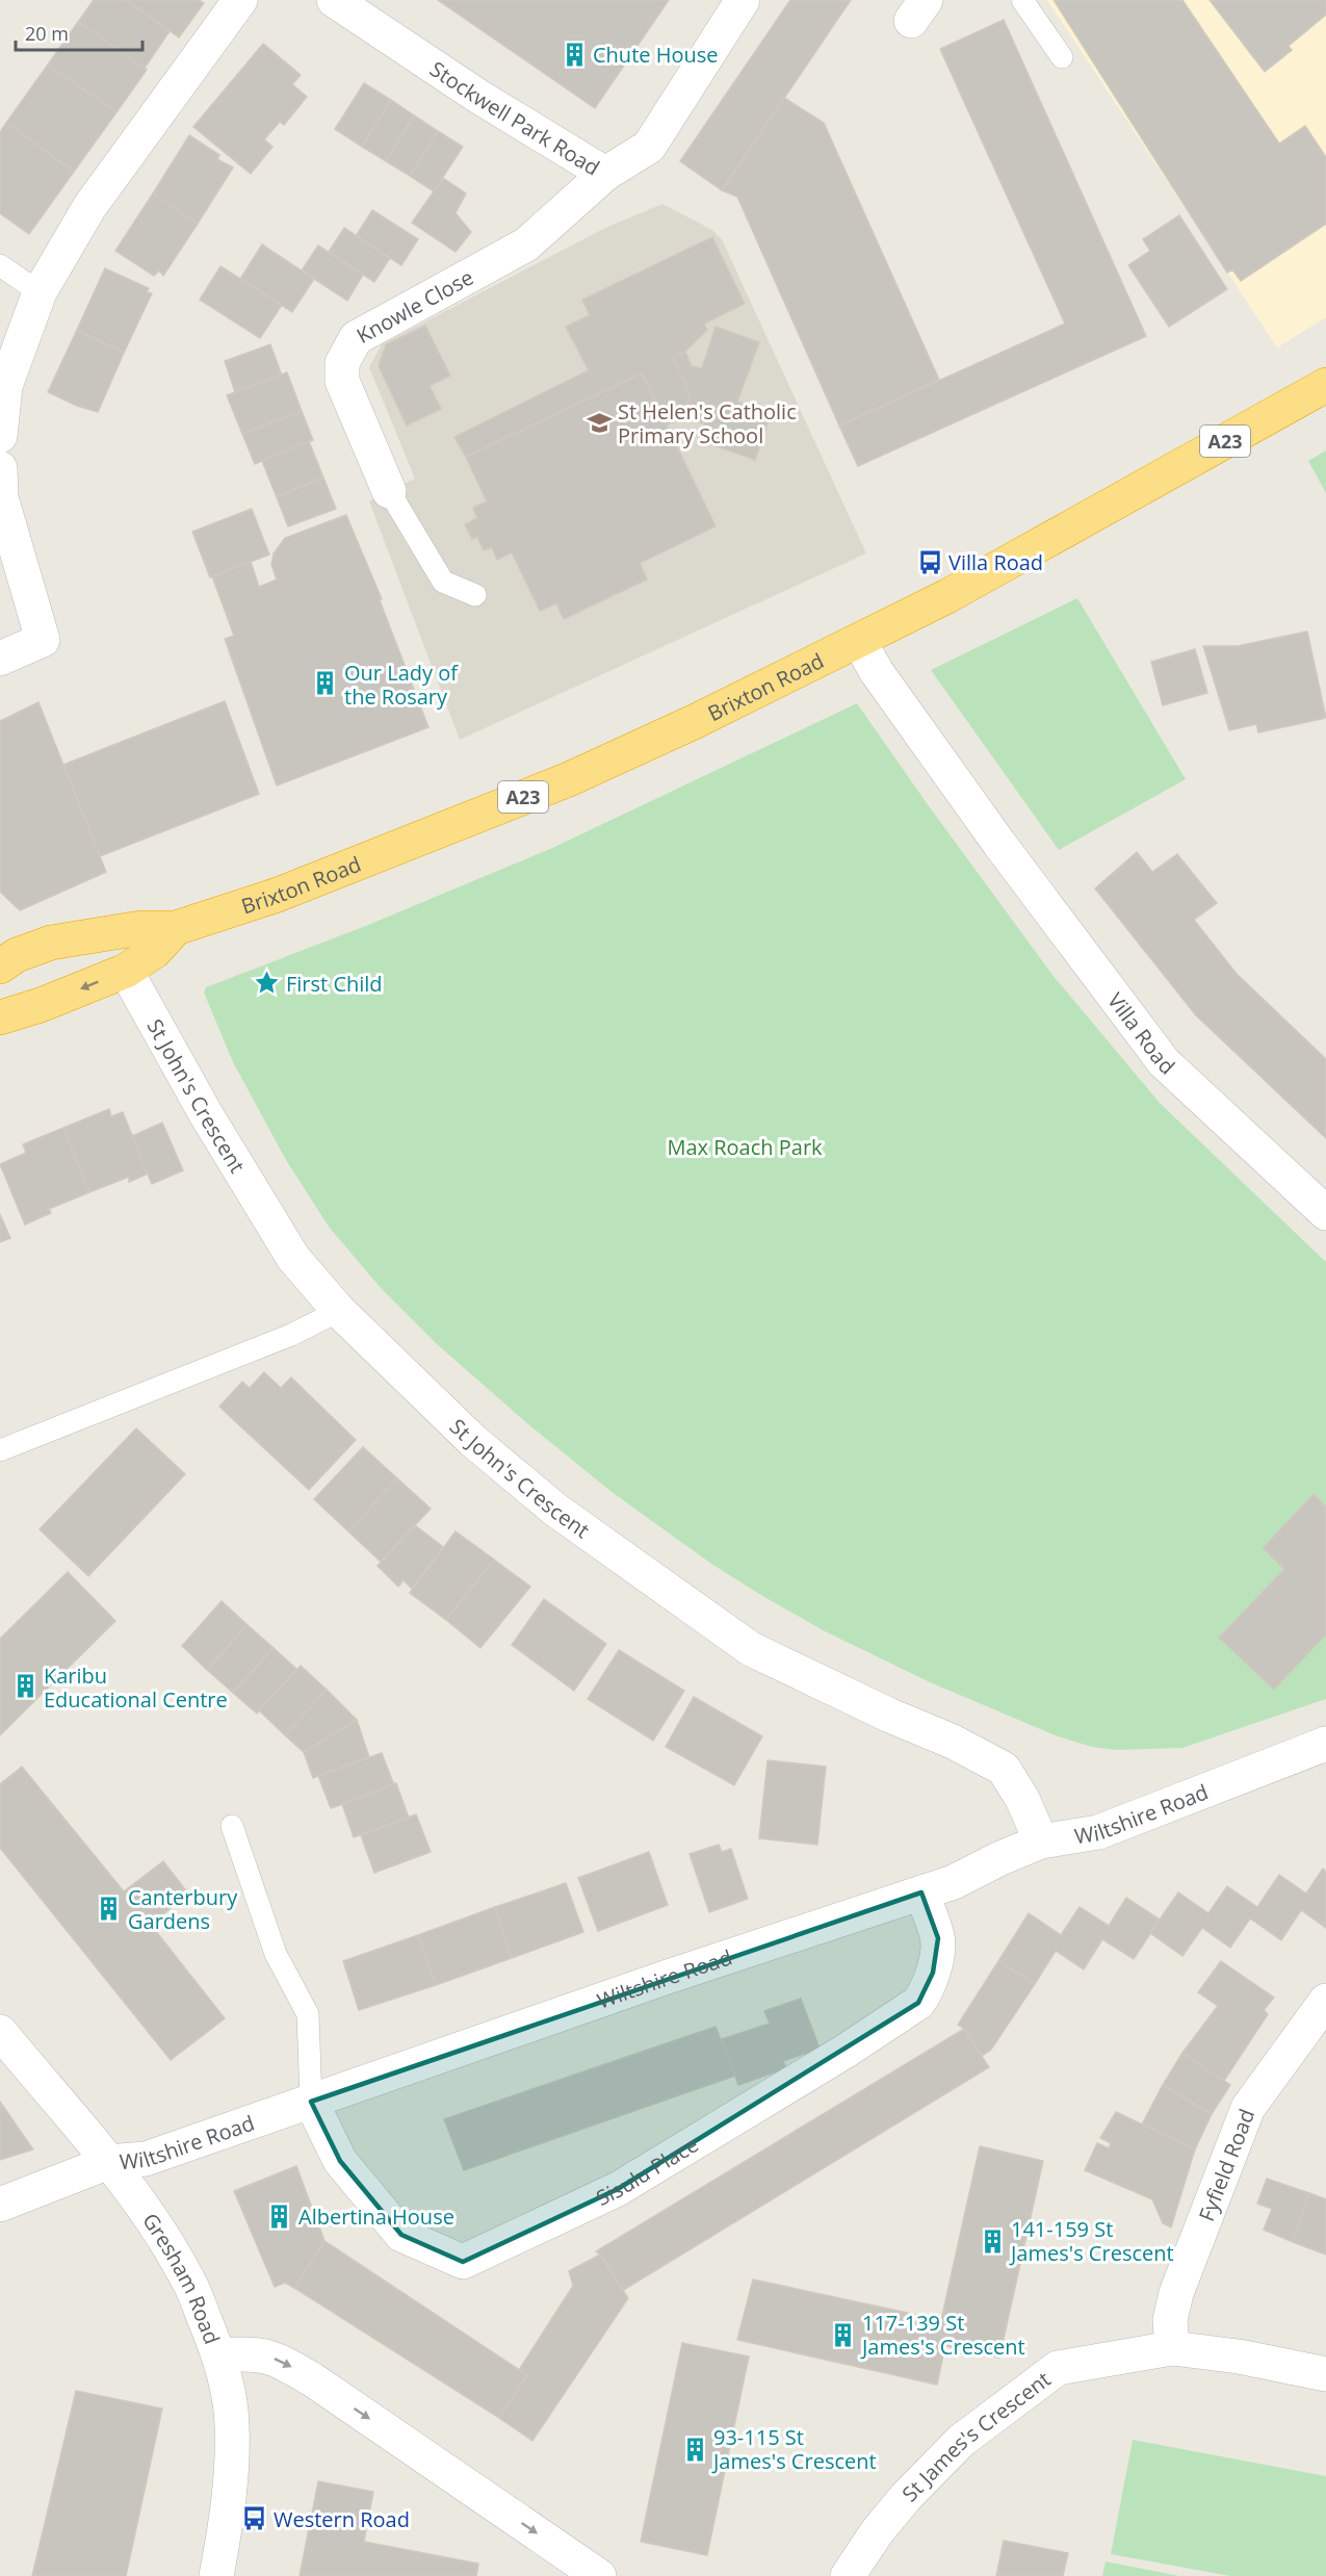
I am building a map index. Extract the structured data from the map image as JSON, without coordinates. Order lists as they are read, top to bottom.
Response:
{
  "streets": {
    "highway": ["A23", "Brixton Road"],
    "street": [
      "Stockwell Park Road",
      "Knowle Close",
      "Villa Road",
      "St John's Crescent",
      "Wiltshire Road",
      "Fyfield Road",
      "Sisulu Place",
      "Gresham Road",
      "St James's Crescent"
    ]
  },
  "crossings": [
    ["Stockwell Park Road", "Knowle Close"],
    ["Brixton Road", "Villa Road"],
    ["Brixton Road", "St John's Crescent"],
    ["St John's Crescent", "Wiltshire Road"],
    ["Wiltshire Road", "Sisulu Place"],
    ["Wiltshire Road", "Gresham Road"],
    ["Fyfield Road", "St James's Crescent"]
  ],
  "parks": ["Max Roach Park"],
  "places": {
    "building": [
      "Chute House",
      "Our Lady of the Rosary",
      "Karibu Educational Centre",
      "Canterbury Gardens",
      "Albertina House",
      "141-159 St James's Crescent",
      "117-139 St James's Crescent",
      "93-115 St James's Crescent"
    ],
    "school or university": ["St Helen's Catholic Primary School"],
    "bus stop": ["Villa Road", "Western Road"],
    "place": ["First Child"]
  },
  "scale_bar": "20 m"
}
